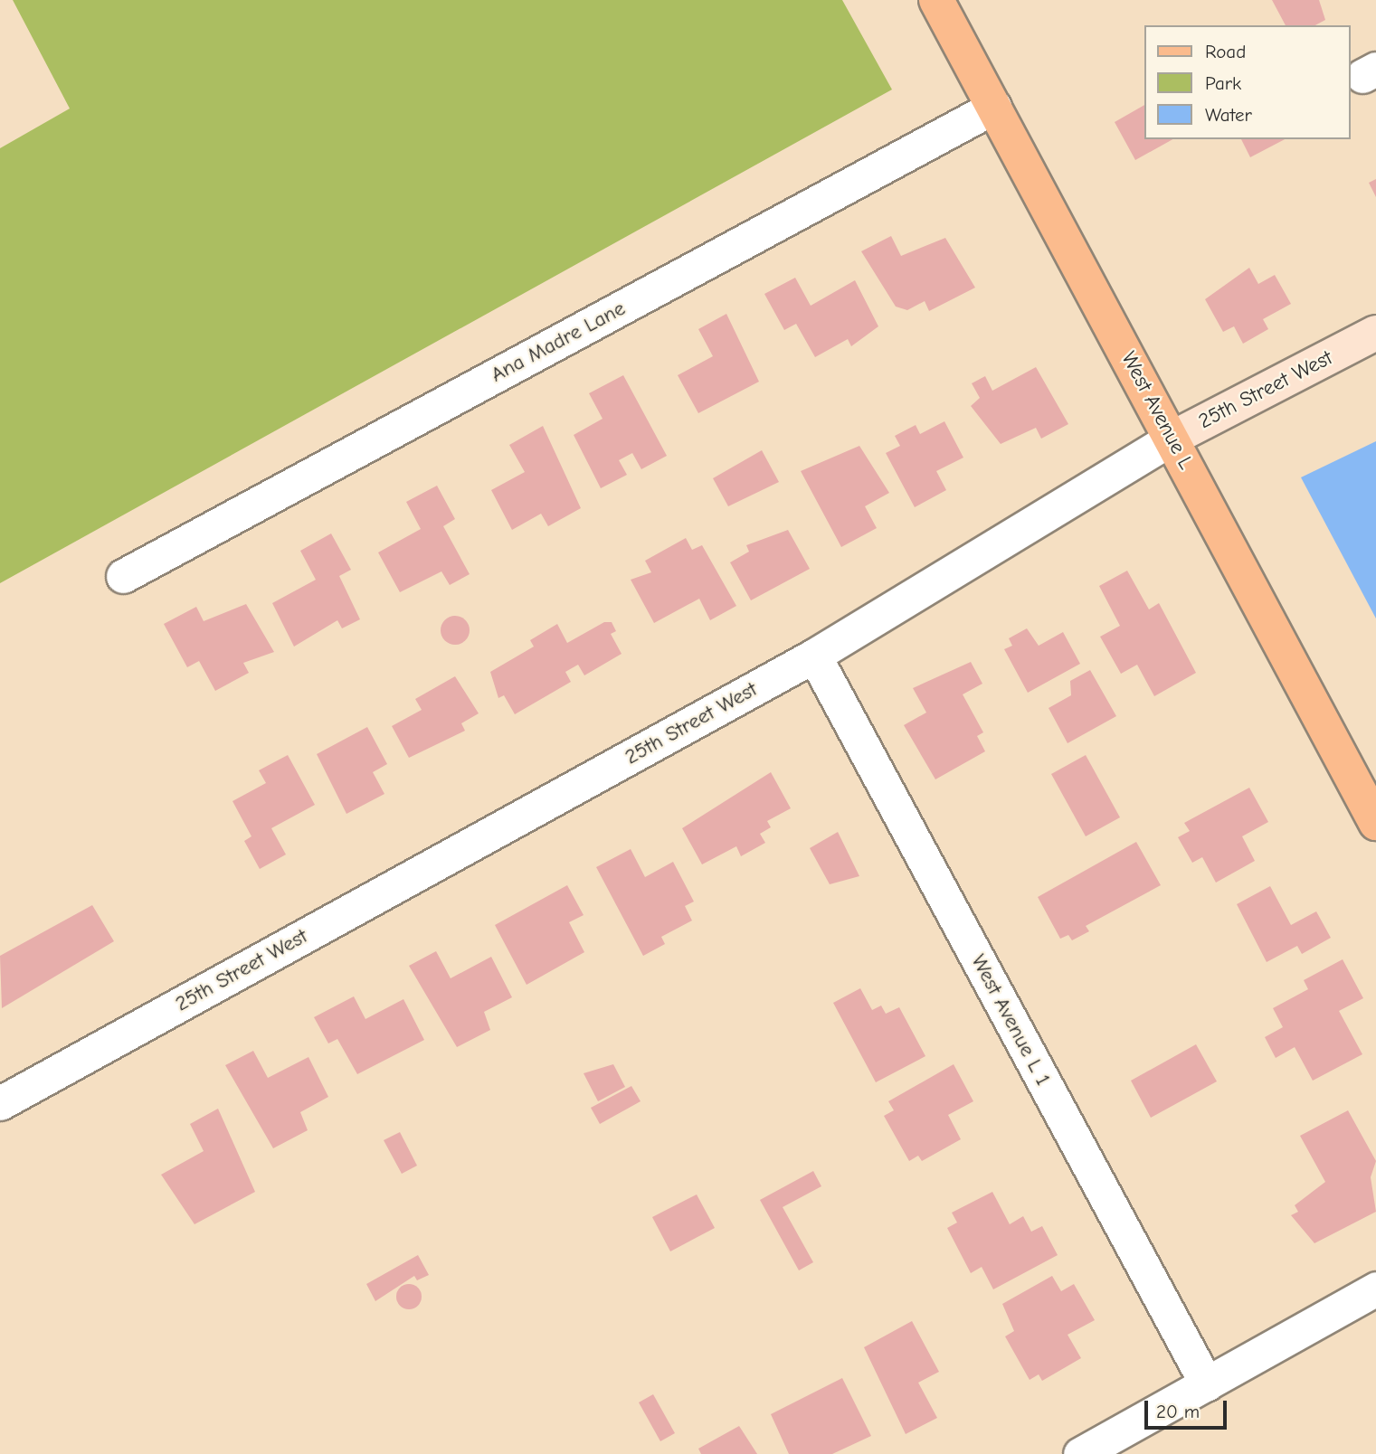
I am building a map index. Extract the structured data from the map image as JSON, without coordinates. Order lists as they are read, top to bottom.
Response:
{
  "streets": {
    "main road": ["West Avenue L"],
    "street": ["Ana Madre Lane", "25th Street West", "West Avenue L 1"]
  },
  "crossings": [
    ["Ana Madre Lane", "West Avenue L"],
    ["25th Street West", "West Avenue L"],
    ["25th Street West", "West Avenue L 1"]
  ],
  "legend": ["Road", "Park", "Water"],
  "scale_bar": "20 m"
}
